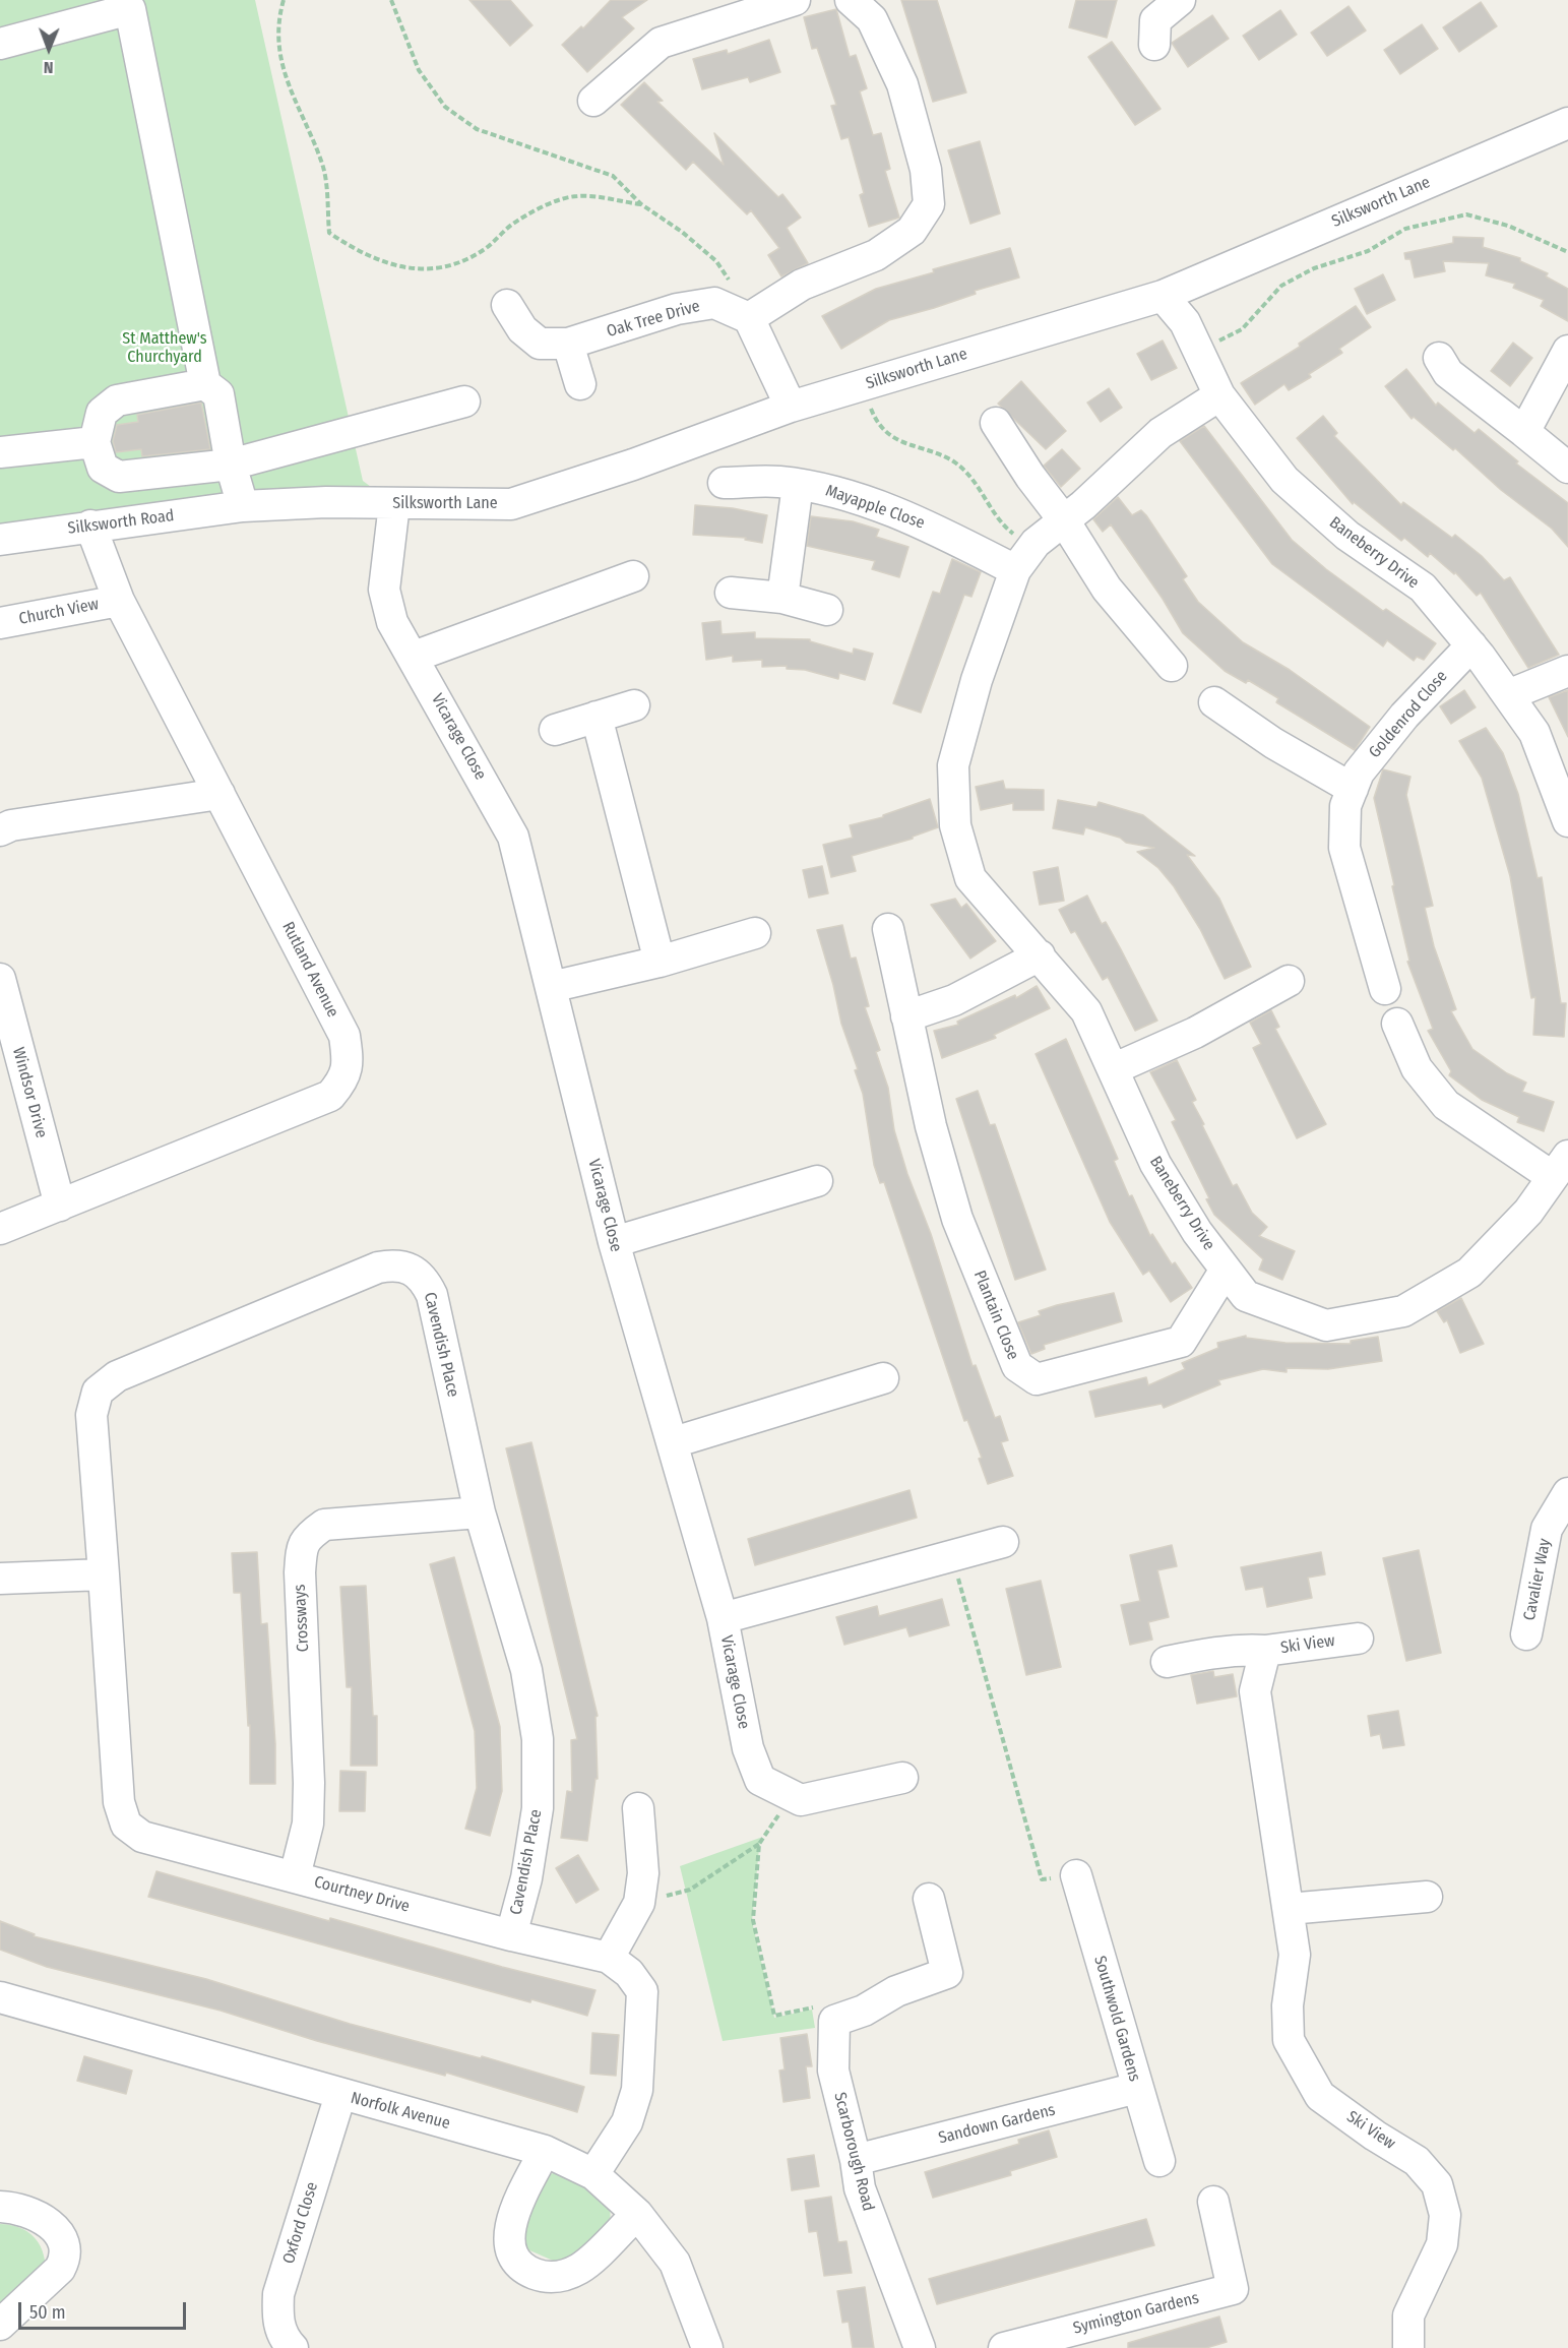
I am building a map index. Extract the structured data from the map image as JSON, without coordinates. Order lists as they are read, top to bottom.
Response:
{
  "streets": {
    "street": [
      "Silksworth Lane",
      "Oak Tree Drive",
      "Mayapple Close",
      "Silksworth Road",
      "Baneberry Drive",
      "Church View",
      "Goldenrod Close",
      "Vicarage Close",
      "Rutland Avenue",
      "Windsor Drive",
      "Plantain Close",
      "Cavendish Place",
      "Cavalier Way",
      "Crossways",
      "Ski View",
      "Courtney Drive",
      "Southwold Gardens",
      "Norfolk Avenue",
      "Sandown Gardens",
      "Scarborough Road",
      "Oxford Close",
      "Symington Gardens"
    ]
  },
  "crossings": [
    ["Silksworth Lane", "Silksworth Road"],
    ["Silksworth Lane", "Baneberry Drive"],
    ["Silksworth Lane", "Vicarage Close"],
    ["Mayapple Close", "Baneberry Drive"],
    ["Silksworth Road", "Rutland Avenue"],
    ["Baneberry Drive", "Goldenrod Close"],
    ["Baneberry Drive", "Plantain Close"],
    ["Church View", "Rutland Avenue"],
    ["Rutland Avenue", "Windsor Drive"],
    ["Cavendish Place", "Crossways"],
    ["Cavendish Place", "Courtney Drive"],
    ["Crossways", "Courtney Drive"],
    ["Courtney Drive", "Norfolk Avenue"],
    ["Southwold Gardens", "Sandown Gardens"],
    ["Norfolk Avenue", "Oxford Close"],
    ["Sandown Gardens", "Scarborough Road"]
  ],
  "parks": ["St Matthew's Churchyard"],
  "scale_bar": "50 m",
  "north": "bottom"
}
